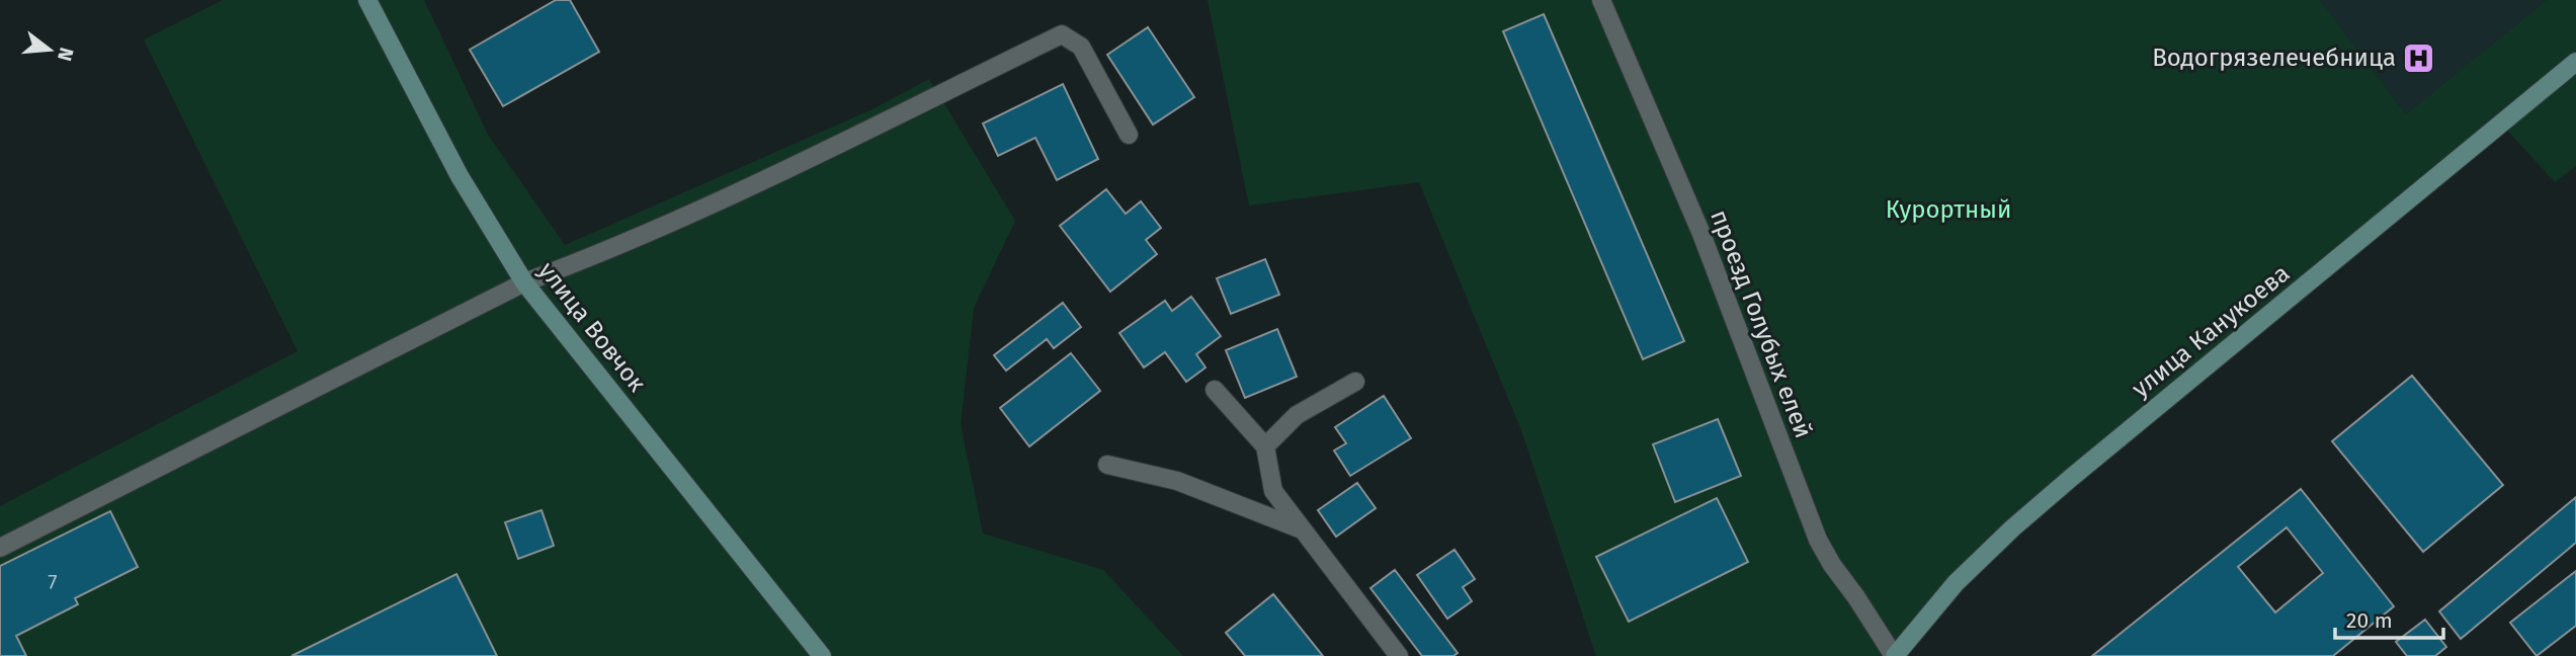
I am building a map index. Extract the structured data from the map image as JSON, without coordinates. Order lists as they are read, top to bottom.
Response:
{
  "streets": {
    "street": ["проезд Голубых елей", "улица Вовчок", "улица Канукоева"]
  },
  "crossings": [
    ["проезд Голубых елей", "улица Канукоева"]
  ],
  "parks": ["Курортный"],
  "places": {
    "hospital": ["Водогрязелечебница"]
  },
  "house_numbers": ["7"],
  "scale_bar": "20 m",
  "north": "right"
}
